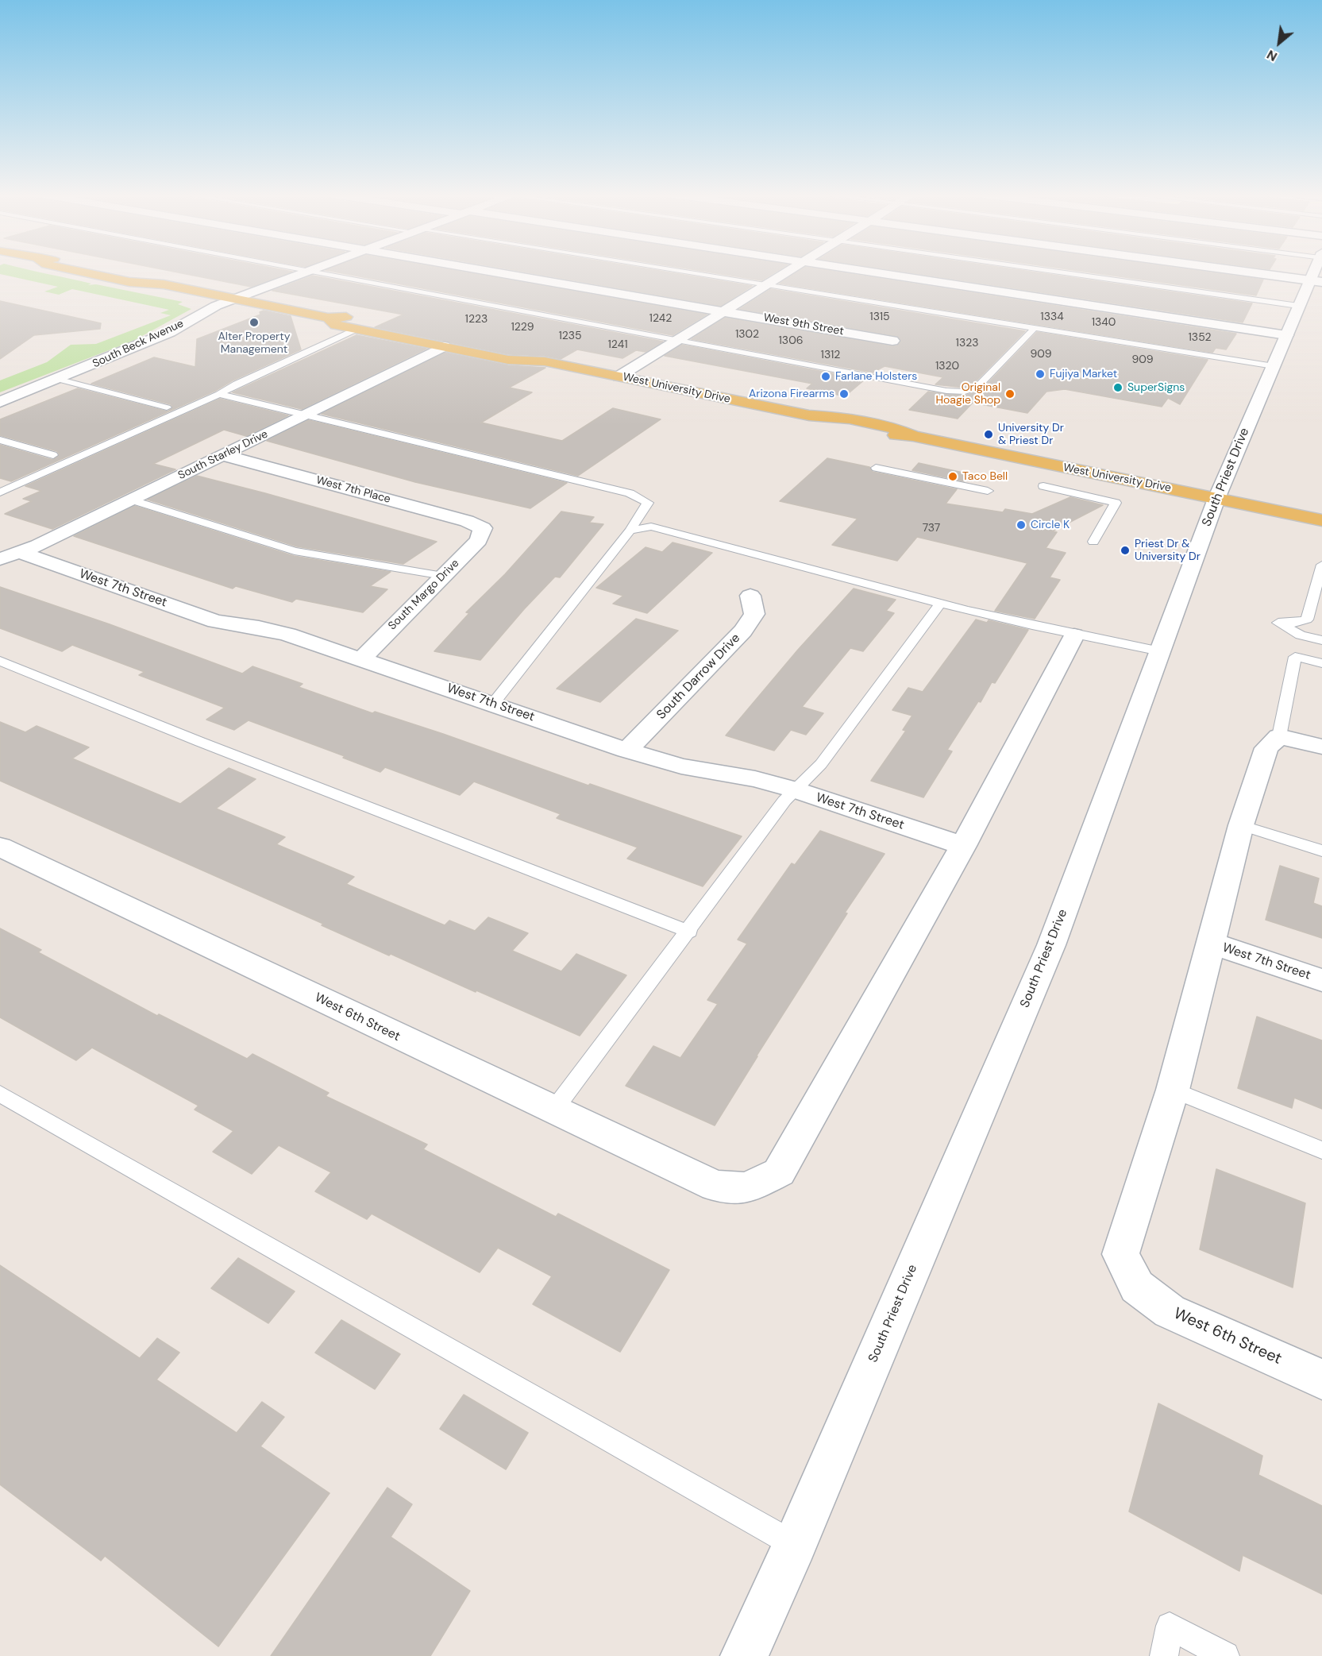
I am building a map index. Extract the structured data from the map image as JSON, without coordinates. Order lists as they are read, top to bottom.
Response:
{
  "streets": {
    "main road": ["West University Drive"],
    "street": [
      "West 9th Street",
      "South Beck Avenue",
      "South Starley Drive",
      "South Priest Drive",
      "West 7th Place",
      "West 7th Street",
      "South Margo Drive",
      "South Darrow Drive",
      "West 6th Street"
    ]
  },
  "crossings": [
    ["South Beck Avenue", "West University Drive"],
    ["West University Drive", "South Starley Drive"],
    ["West University Drive", "South Priest Drive"],
    ["South Starley Drive", "West 7th Place"],
    ["South Starley Drive", "West 7th Street"],
    ["West 7th Place", "South Margo Drive"],
    ["West 7th Street", "South Margo Drive"],
    ["West 7th Street", "South Darrow Drive"],
    ["West 7th Street", "West 6th Street"]
  ],
  "places": [
    "Alter Property Management",
    "Fujiya Market",
    "Farlane Holsters",
    "SuperSigns",
    "Arizona Firearms",
    "Original Hoagie Shop",
    "University Dr & Priest Dr",
    "Taco Bell",
    "Circle K",
    "Priest Dr & University Dr"
  ],
  "house_numbers": [
    "1315",
    "1334",
    "1242",
    "1223",
    "1340",
    "1229",
    "1302",
    "1235",
    "1352",
    "1306",
    "1323",
    "1241",
    "909",
    "1312",
    "909",
    "1320",
    "737"
  ],
  "north": "bottom left"
}
